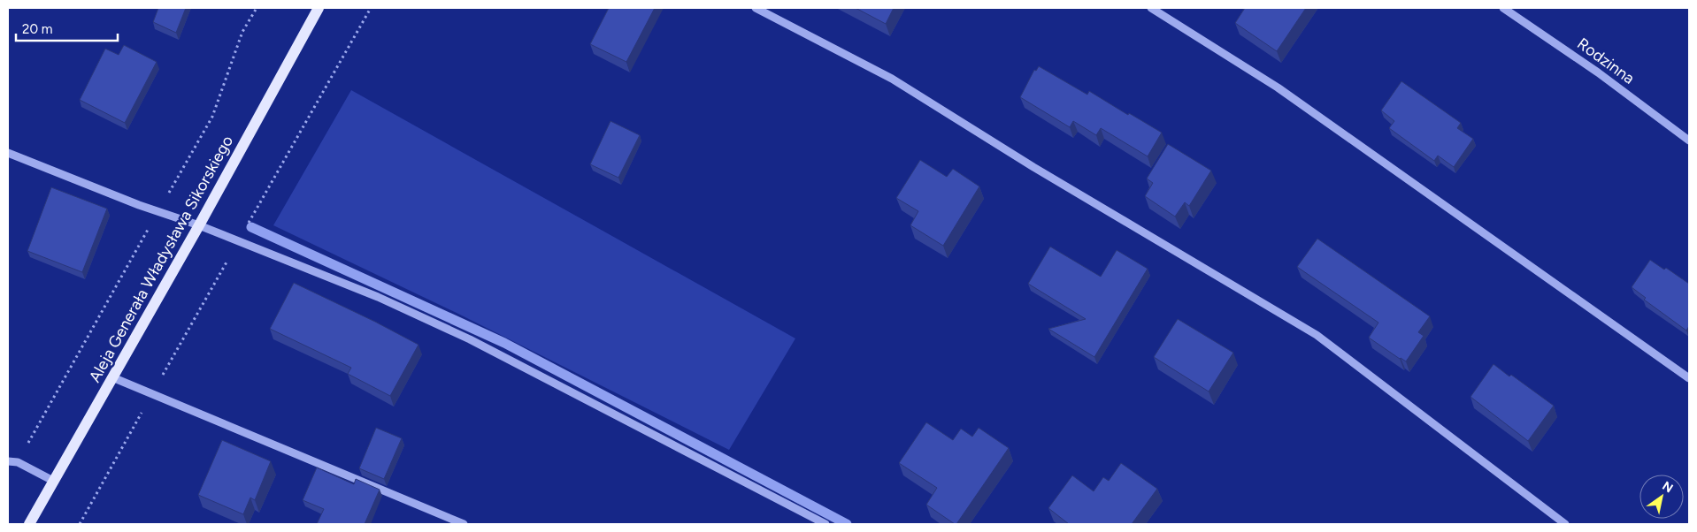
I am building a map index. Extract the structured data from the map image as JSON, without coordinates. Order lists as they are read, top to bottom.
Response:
{
  "streets": {
    "main road": ["Aleja Generała Władysława Sikorskiego"],
    "street": ["Rodzinna"]
  },
  "scale_bar": "20 m",
  "north": "top right"
}
